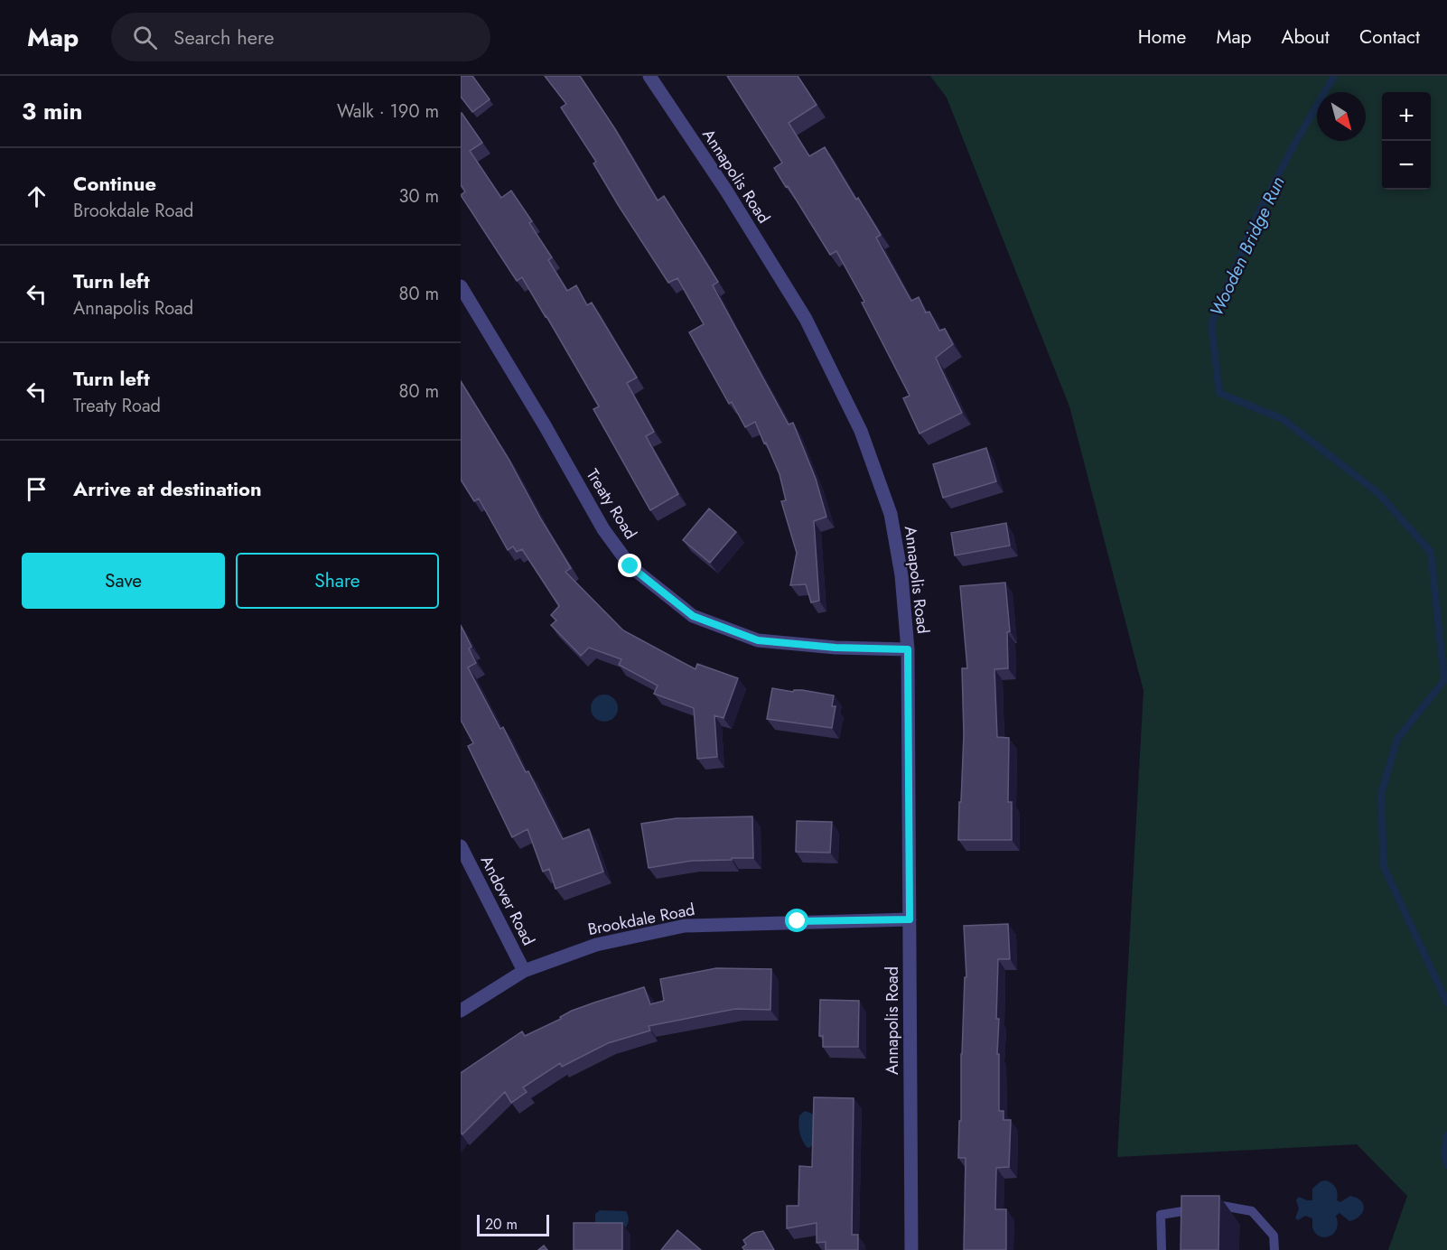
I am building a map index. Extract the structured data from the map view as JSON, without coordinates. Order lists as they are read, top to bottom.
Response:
{
  "streets": {
    "street": [
      "Annapolis Road",
      "Treaty Road",
      "Andover Road",
      "Brookdale Road"
    ]
  },
  "crossings": [
    ["Annapolis Road", "Treaty Road"],
    ["Annapolis Road", "Brookdale Road"],
    ["Andover Road", "Brookdale Road"]
  ],
  "water": ["Wooden Bridge Run"],
  "scale_bar": "20 m",
  "north": "bottom right",
  "page": {
    "header": "Map",
    "search": "Search here",
    "nav": [
      "Home",
      "Map",
      "About",
      "Contact"
    ],
    "heading": ["3 min", "Walk · 190 m"],
    "map_buttons": ["+", "−"],
    "list": [
      ["Continue", "Brookdale Road", "30 m"],
      ["Turn left", "Annapolis Road", "80 m"],
      ["Turn left", "Treaty Road", "80 m"],
      "Arrive at destination"
    ],
    "buttons": ["Save", "Share"],
    "scale": "20 m"
  }
}
